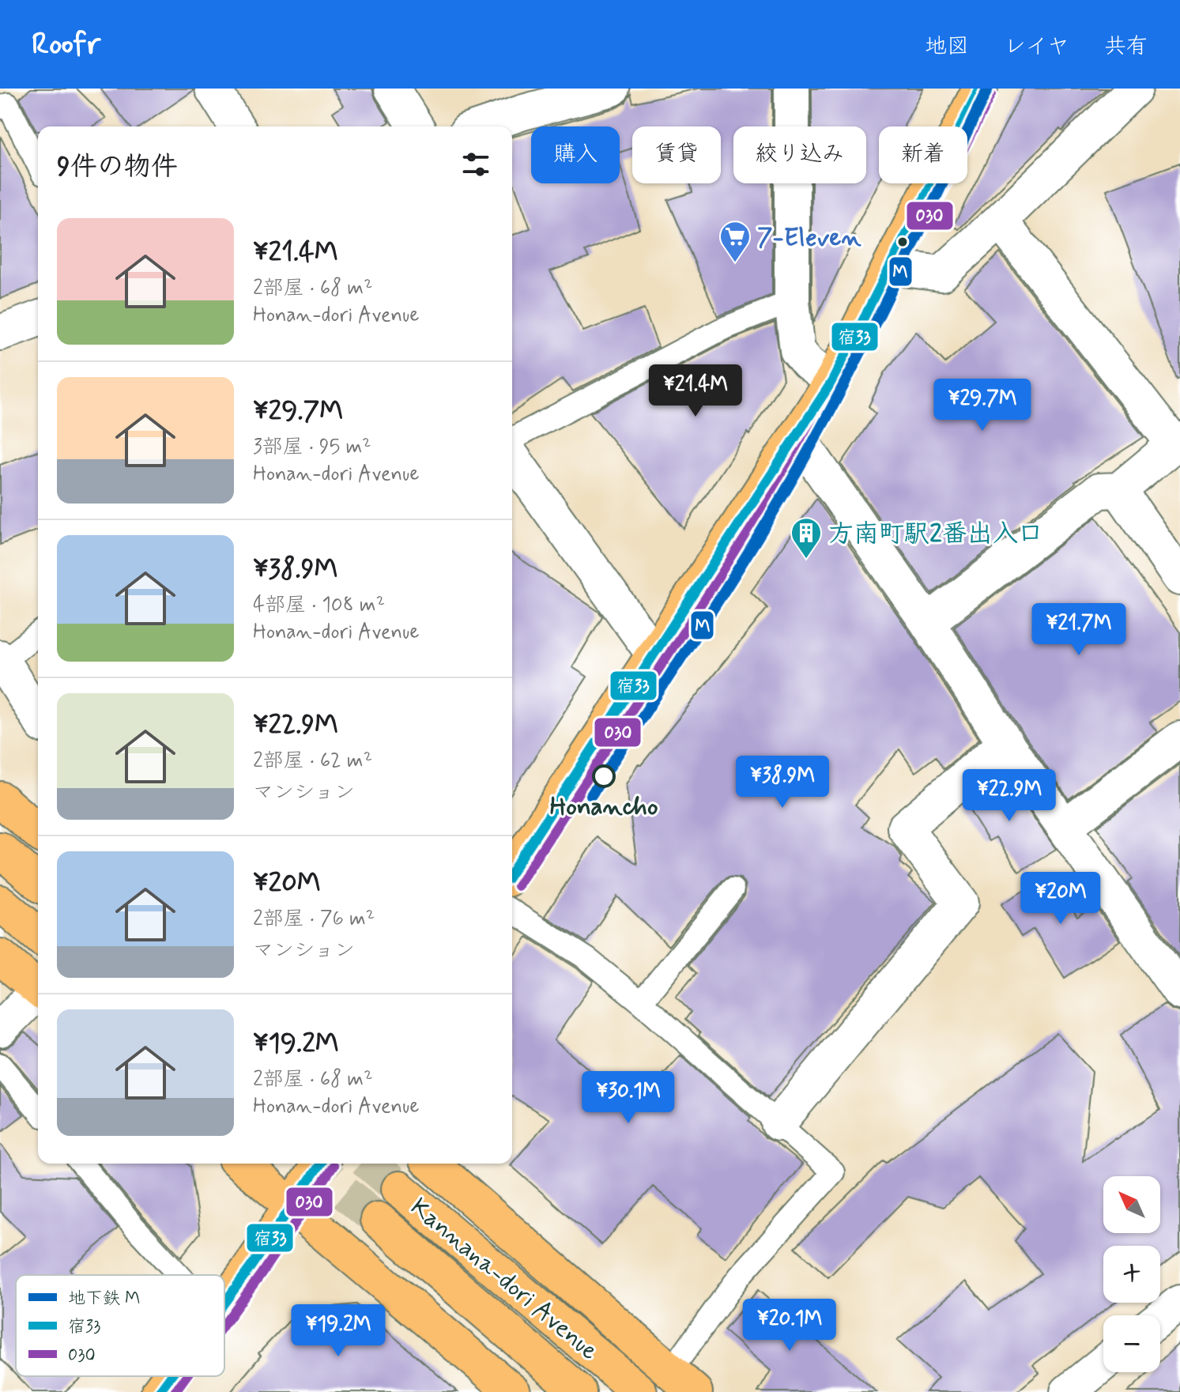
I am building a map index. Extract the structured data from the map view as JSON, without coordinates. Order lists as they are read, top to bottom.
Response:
{
  "streets": {
    "main road": ["Kannana-dori Avenue"]
  },
  "places": {
    "supermarket": ["7-Eleven"],
    "building": ["方南町駅2番出入口"],
    "other": ["Honancho"]
  },
  "lines": ["metro line M", "transit line 宿33", "transit line 030"],
  "legend": ["地下鉄 M", "宿33", "030"],
  "north": "top left",
  "page": {
    "header": "Roofr",
    "nav": ["地図", "レイヤ", "共有"],
    "chip": [
      "購入",
      "賃貸",
      "絞り込み",
      "新着"
    ],
    "heading": "9件の物件",
    "list": [
      {
        "name": "¥21.4M",
        "note": "2部屋 · 68 m² · Honan-dori Avenue"
      },
      {
        "name": "¥29.7M",
        "note": "3部屋 · 95 m² · Honan-dori Avenue"
      },
      {
        "name": "¥38.9M",
        "note": "4部屋 · 108 m² · Honan-dori Avenue"
      },
      {
        "name": "¥22.9M",
        "note": "2部屋 · 62 m² · マンション"
      },
      {
        "name": "¥20M",
        "note": "2部屋 · 76 m² · マンション"
      },
      {
        "name": "¥19.2M",
        "note": "2部屋 · 68 m² · Honan-dori Avenue"
      }
    ],
    "price": [
      "¥21.4M",
      "¥29.7M",
      "¥21.7M",
      "¥38.9M",
      "¥22.9M",
      "¥20M",
      "¥30.1M",
      "¥20.1M",
      "¥19.2M"
    ],
    "map_buttons": ["+", "−"]
  }
}
